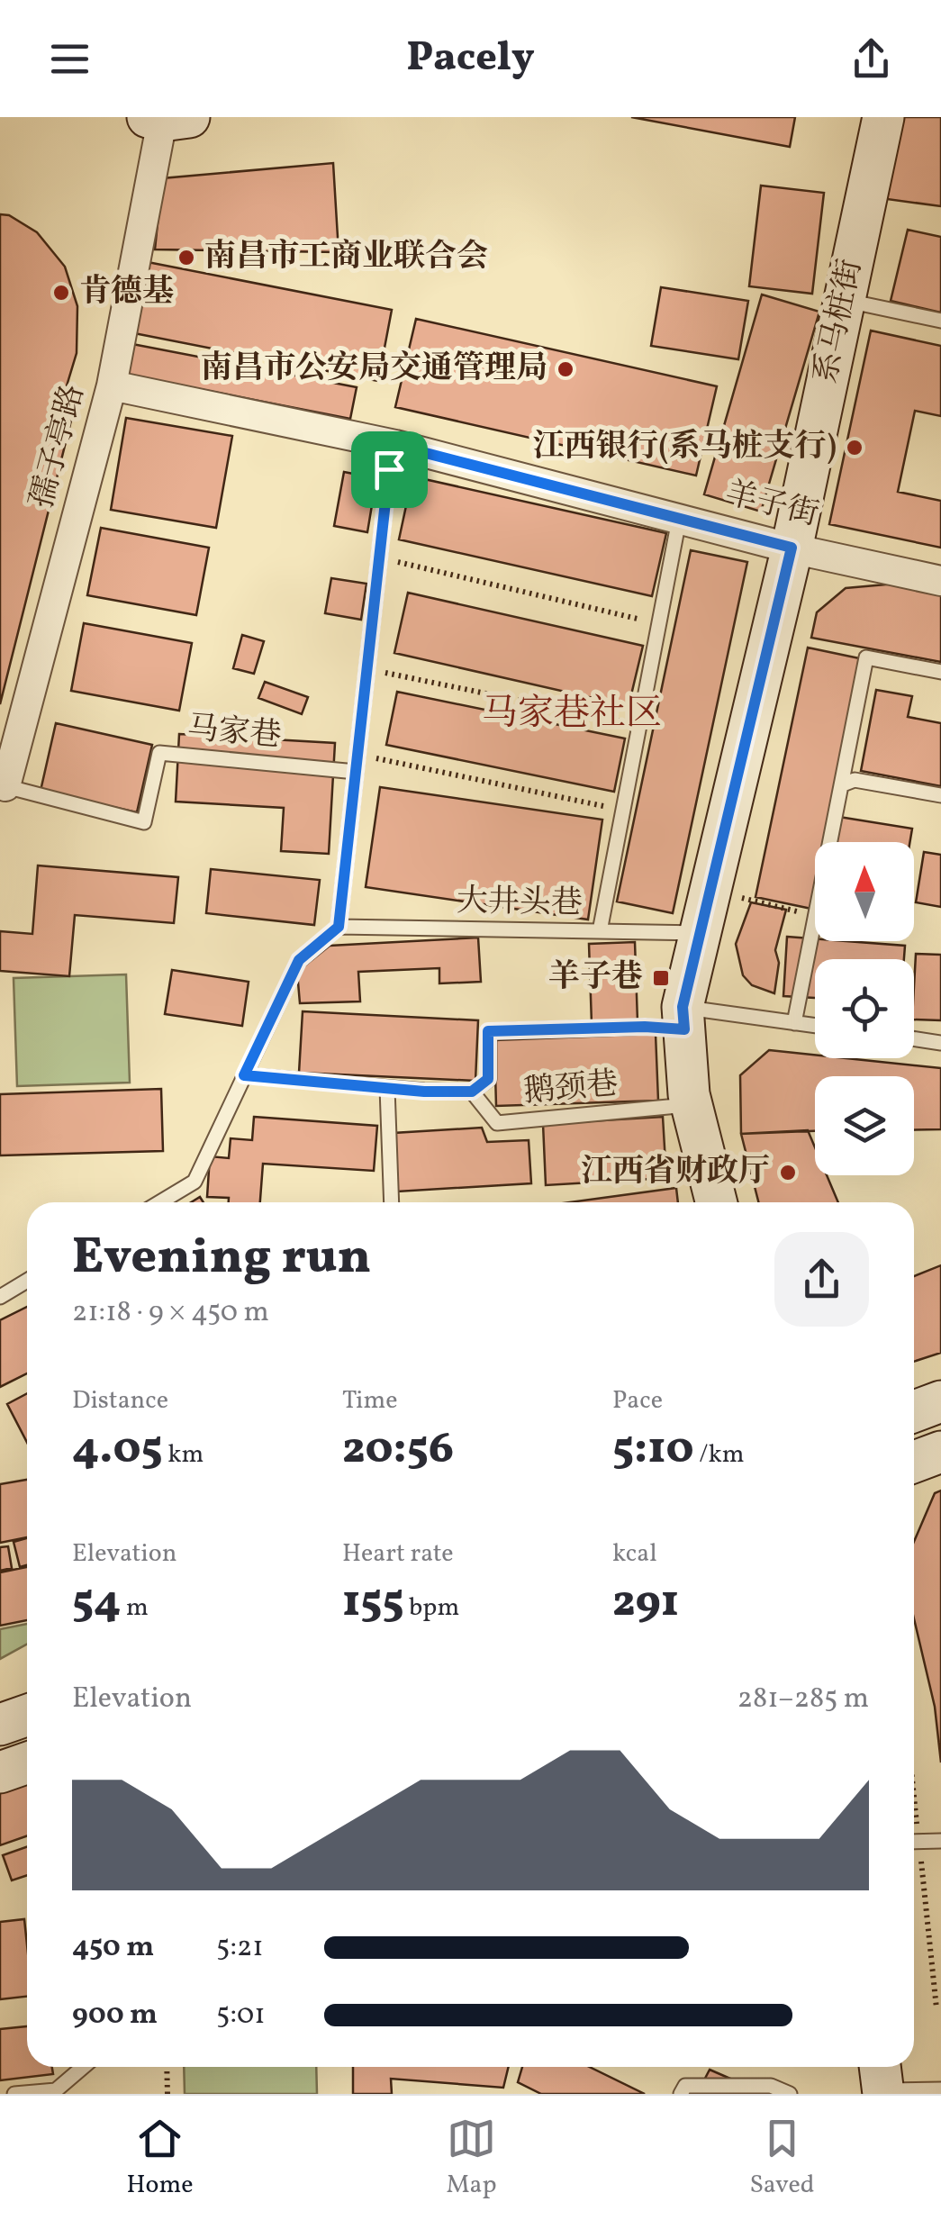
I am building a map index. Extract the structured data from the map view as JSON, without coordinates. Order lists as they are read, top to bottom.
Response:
{
  "streets": {
    "main road": ["系马桩街"],
    "street": ["孺子亭路", "羊子街"],
    "lane": ["马家巷", "大井头巷", "鹅颈巷"]
  },
  "crossings": [
    ["系马桩街", "羊子街"],
    ["系马桩街", "大井头巷"],
    ["系马桩街", "鹅颈巷"],
    ["孺子亭路", "羊子街"],
    ["孺子亭路", "马家巷"]
  ],
  "districts": ["马家巷社区"],
  "places": {
    "other": [
      "南昌市工商业联合会",
      "肯德基",
      "南昌市公安局交通管理局",
      "江西银行(系马桩支行)",
      "江西省财政厅"
    ],
    "transit": ["羊子巷"]
  },
  "north": "top",
  "page": {
    "header": "Pacely",
    "heading": ["Evening run", "21:18 · 9 × 450 m"],
    "stats": [
      ["Distance", "4.05 km"],
      ["Time", "20:56"],
      ["Pace", "5:10 /km"],
      ["Elevation", "54 m"],
      ["Heart rate", "155 bpm"],
      ["kcal", "291"]
    ],
    "chart": ["Elevation", "281–285 m"],
    "list": [
      {
        "name": "450 m",
        "note": "5:21"
      },
      {
        "name": "900 m",
        "note": "5:01"
      }
    ],
    "tabs": ["Home", "Map", "Saved"]
  }
}
